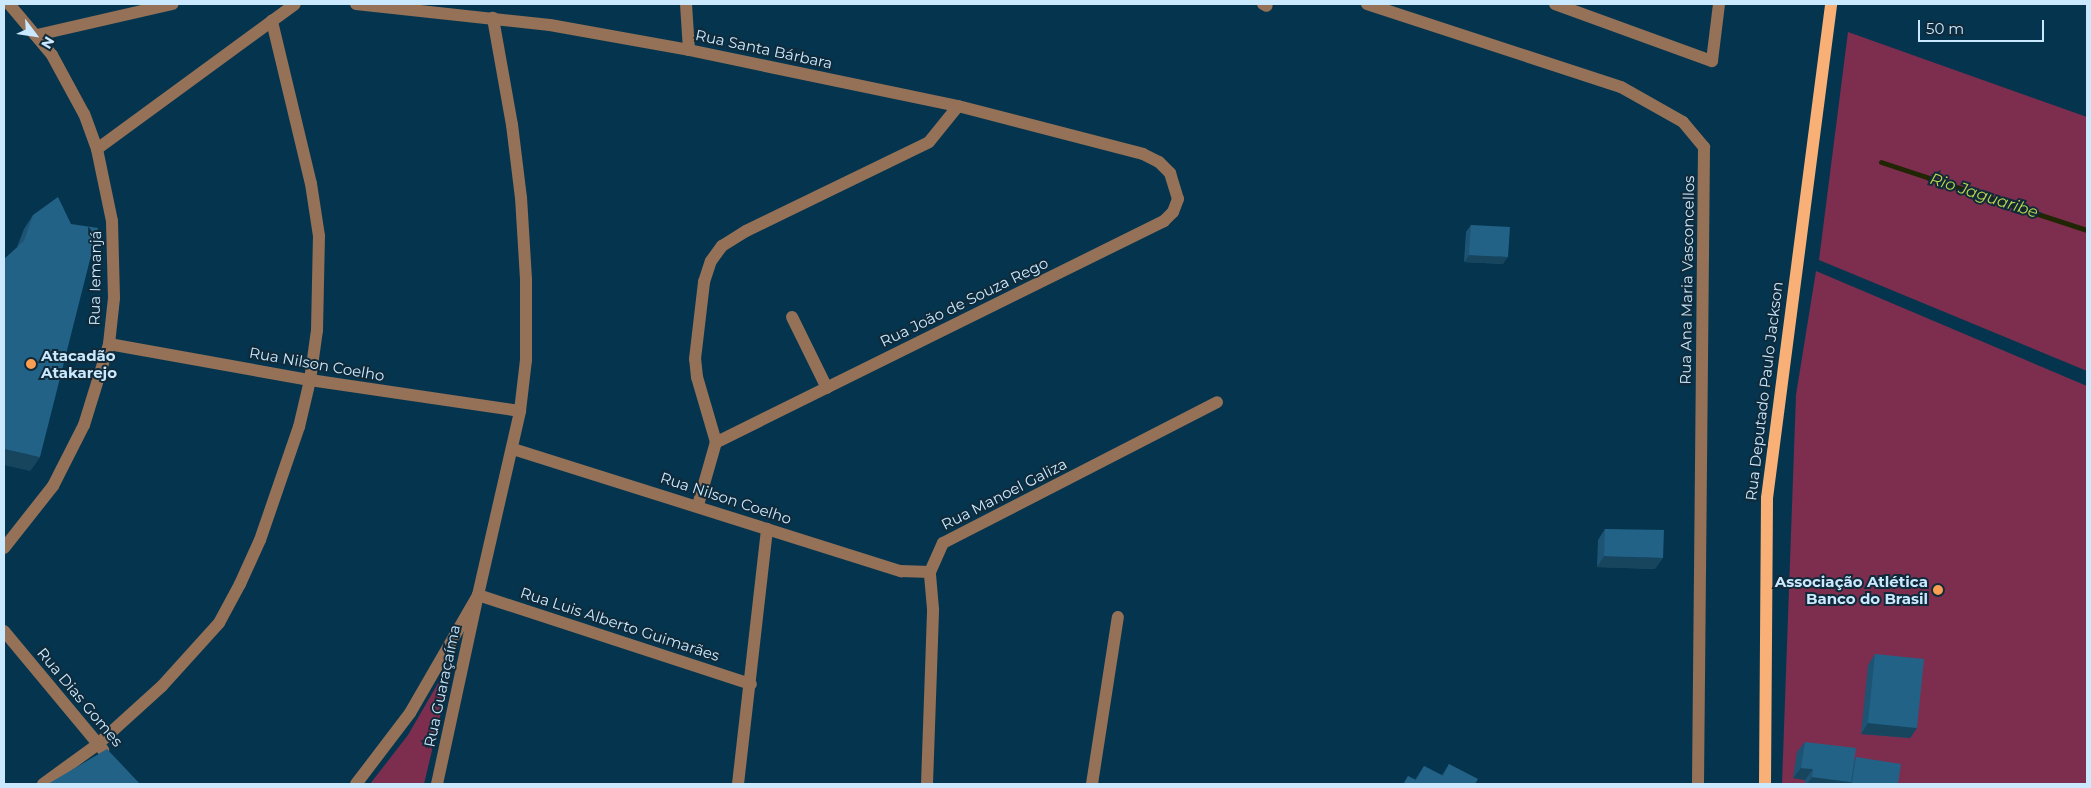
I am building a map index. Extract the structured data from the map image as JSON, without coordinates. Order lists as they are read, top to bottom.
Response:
{
  "streets": {
    "main road": ["Rua Deputado Paulo Jackson"],
    "street": [
      "Rua Santa Bárbara",
      "Rua Iemanjá",
      "Rua Ana Maria Vasconcellos",
      "Rua João de Souza Rego",
      "Rua Nilson Coelho",
      "Rua Manoel Galiza",
      "Rua Luis Alberto Guimarães",
      "Rua Guaraçaíma",
      "Rua Dias Gomes"
    ]
  },
  "crossings": [
    ["Rua Santa Bárbara", "Rua João de Souza Rego"],
    ["Rua Santa Bárbara", "Rua Guaraçaíma"],
    ["Rua Iemanjá", "Rua Nilson Coelho"],
    ["Rua Nilson Coelho", "Rua Manoel Galiza"],
    ["Rua Nilson Coelho", "Rua Guaraçaíma"],
    ["Rua Luis Alberto Guimarães", "Rua Guaraçaíma"]
  ],
  "water": ["Rio Jaguaribe"],
  "places": ["Atacadão Atakarejo", "Associação Atlética Banco do Brasil"],
  "scale_bar": "50 m",
  "north": "bottom right"
}
